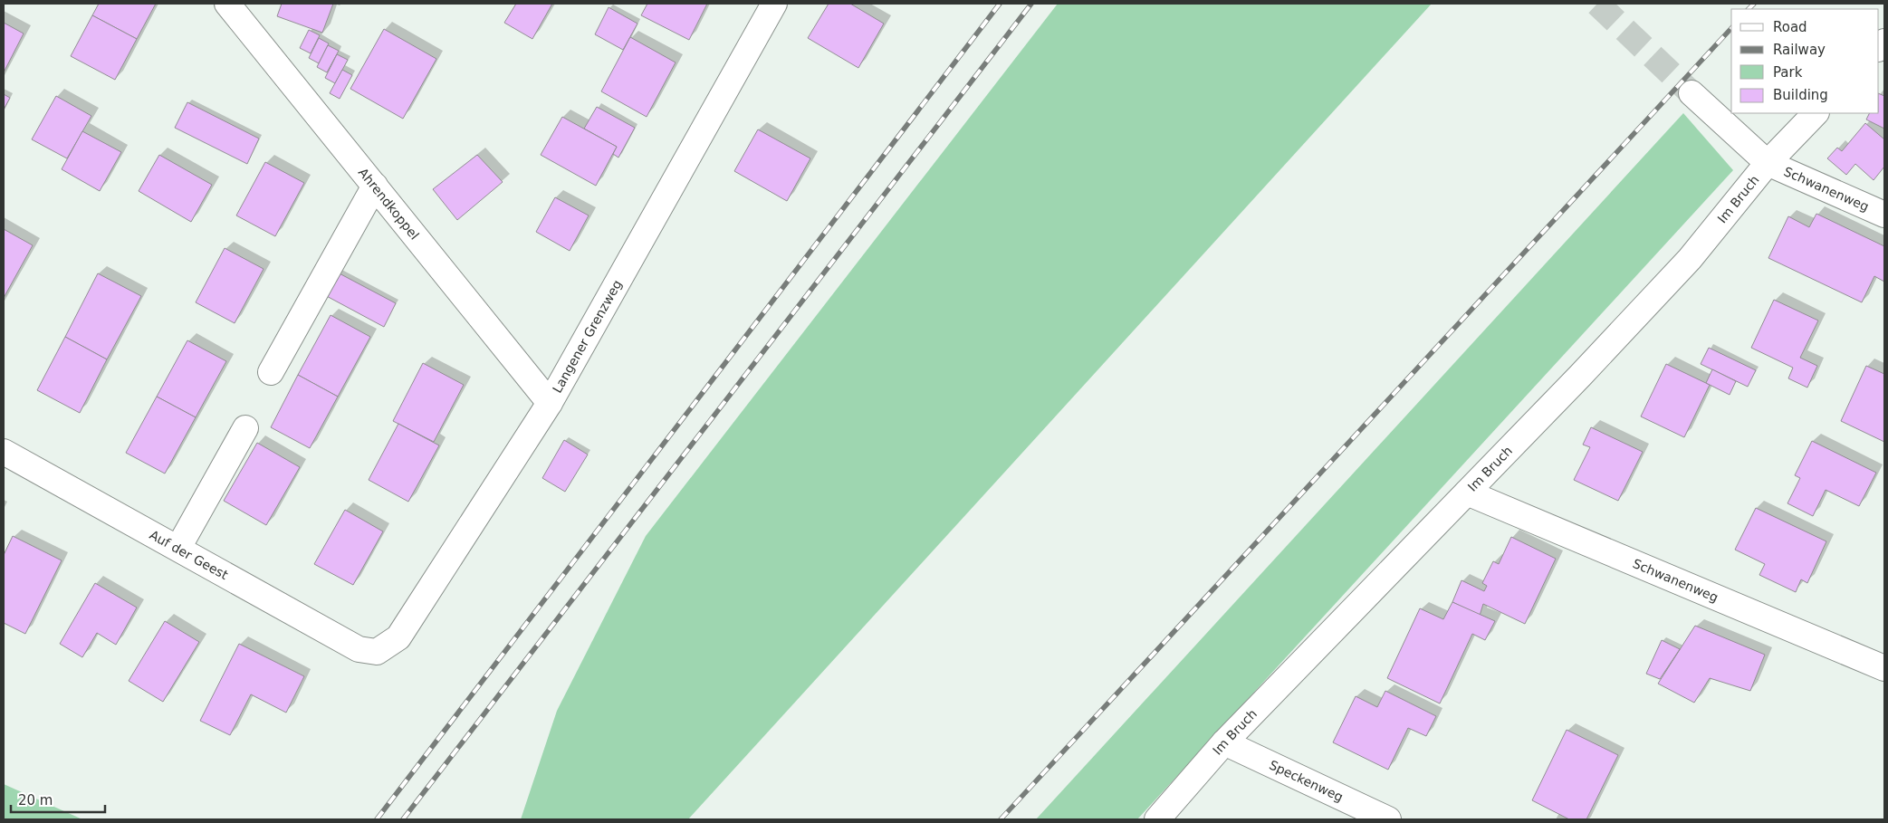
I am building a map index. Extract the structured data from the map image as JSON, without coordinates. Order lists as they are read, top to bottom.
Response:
{
  "streets": {
    "street": [
      "Schwanenweg",
      "Im Bruch",
      "Ahrendkoppel",
      "Langener Grenzweg",
      "Auf der Geest",
      "Speckenweg"
    ]
  },
  "crossings": [
    ["Schwanenweg", "Im Bruch"],
    ["Im Bruch", "Speckenweg"],
    ["Ahrendkoppel", "Langener Grenzweg"],
    ["Langener Grenzweg", "Auf der Geest"]
  ],
  "legend": [
    "Road",
    "Railway",
    "Park",
    "Building"
  ],
  "scale_bar": "20 m"
}
